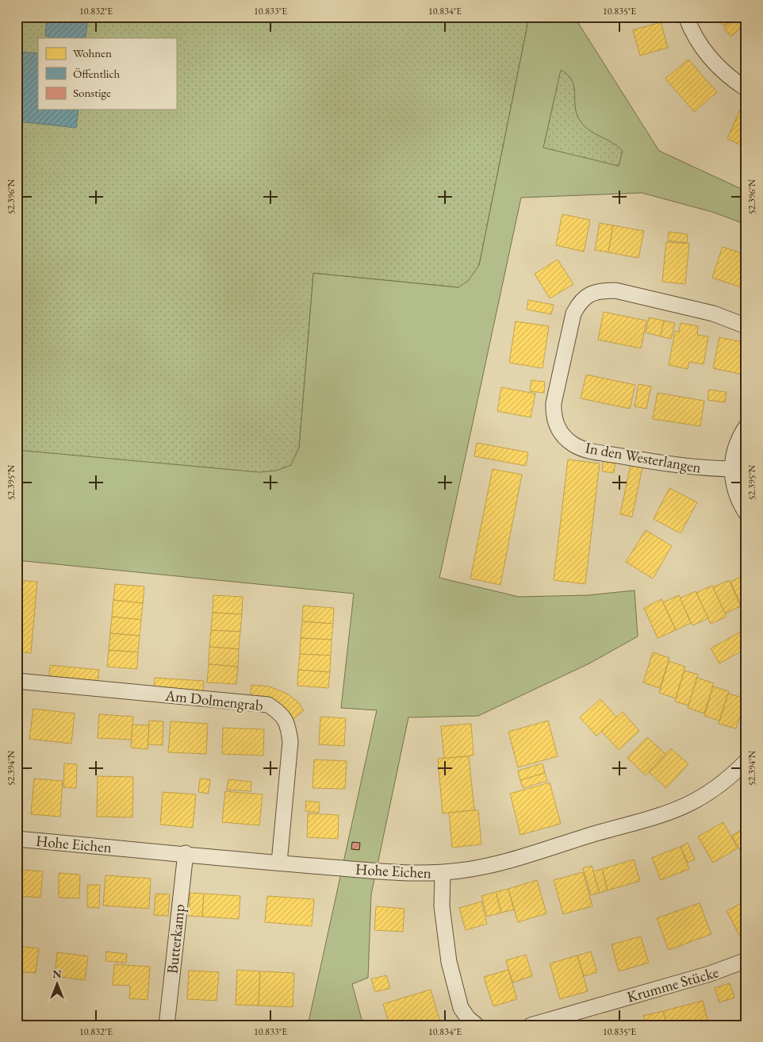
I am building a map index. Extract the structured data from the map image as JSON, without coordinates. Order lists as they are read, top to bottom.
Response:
{
  "streets": {
    "street": [
      "In den Westerlangen",
      "Am Dolmengrab",
      "Hohe Eichen",
      "Butterkamp",
      "Krumme Stücke"
    ]
  },
  "crossings": [
    ["Am Dolmengrab", "Hohe Eichen"],
    ["Hohe Eichen", "Butterkamp"]
  ],
  "legend": ["Wohnen", "Öffentlich", "Sonstige"],
  "north": "top",
  "coordinates": [
    "10.832°E",
    "10.833°E",
    "10.834°E",
    "10.835°E",
    "52.396°N",
    "52.395°N",
    "52.394°N"
  ]
}
